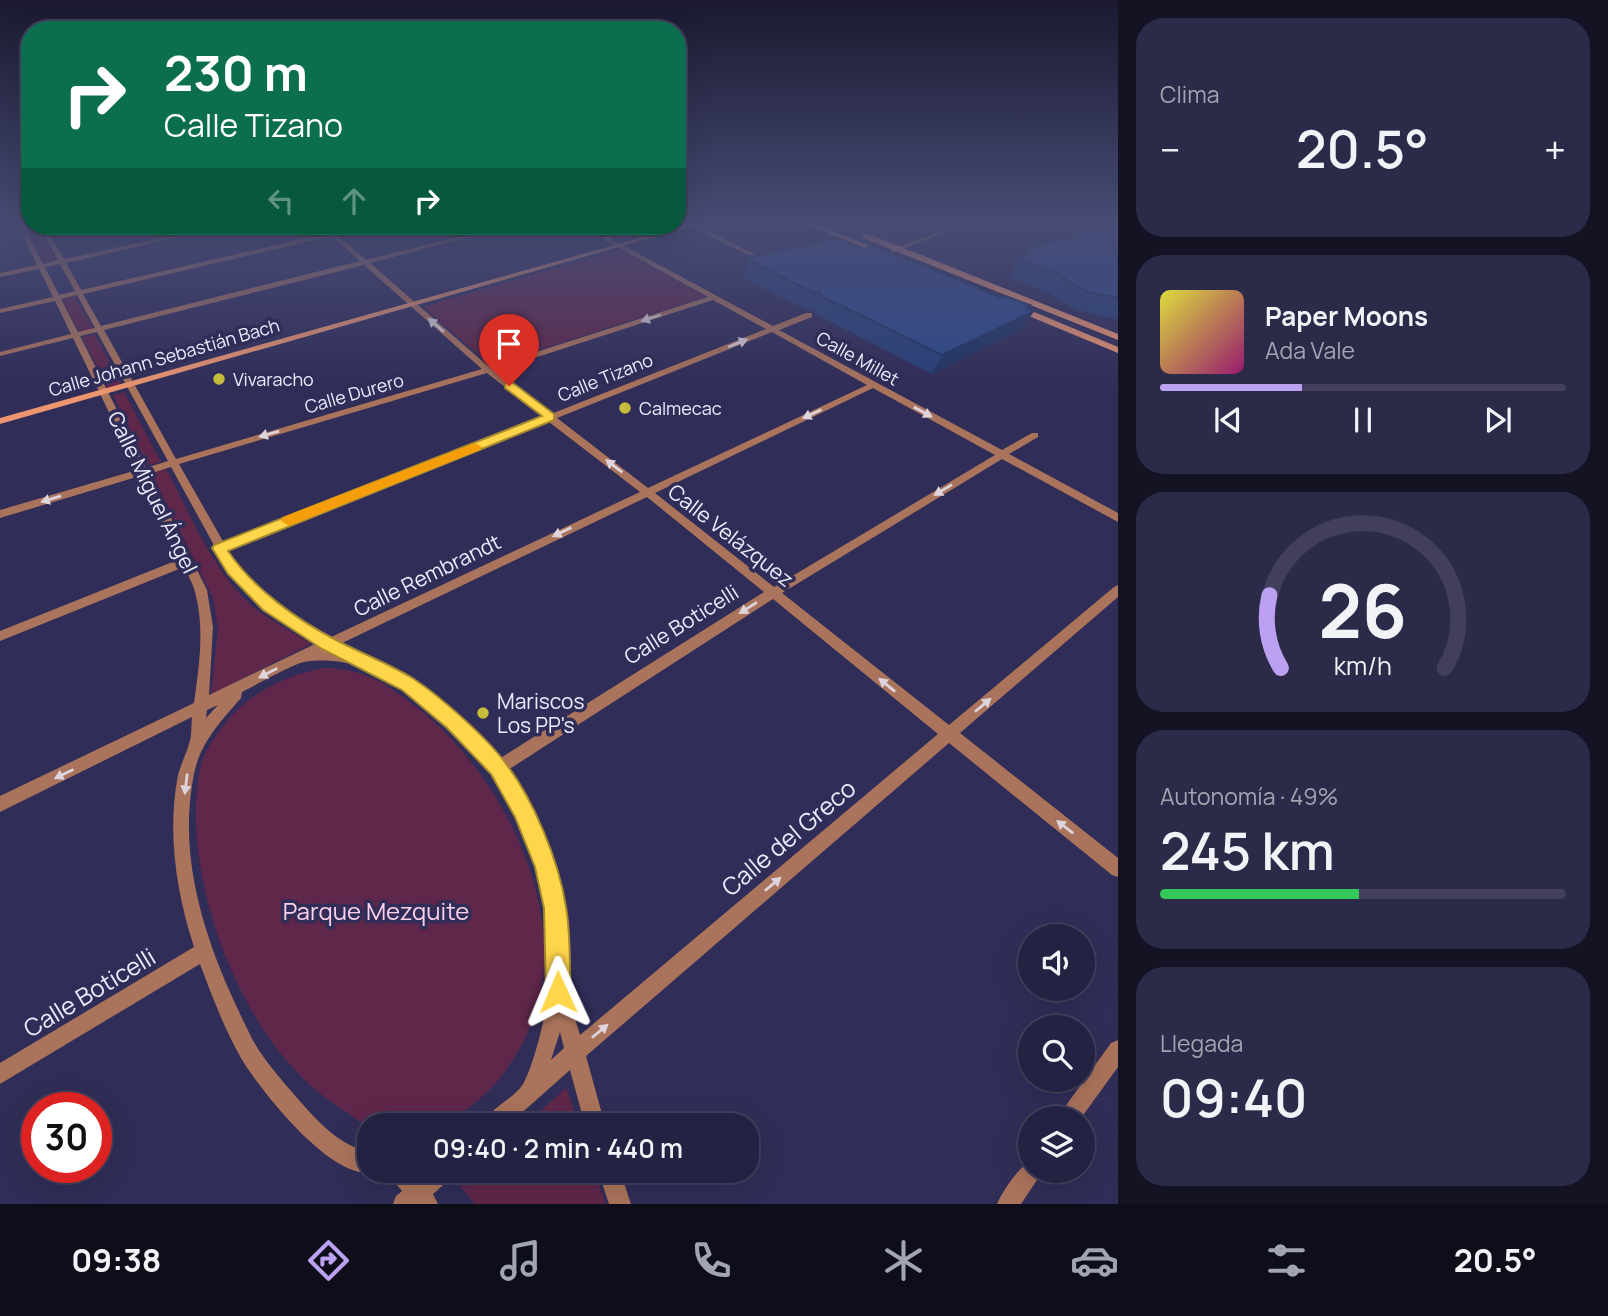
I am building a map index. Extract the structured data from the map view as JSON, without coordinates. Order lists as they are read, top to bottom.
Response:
{
  "streets": {
    "street": [
      "Calle Johann Sebastián Bach",
      "Calle Millet",
      "Calle Tizano",
      "Calle Durero",
      "Calle Miguel Ángel",
      "Calle Velázquez",
      "Calle Rembrandt",
      "Calle Boticelli",
      "Calle del Greco"
    ]
  },
  "crossings": [
    ["Calle Johann Sebastián Bach", "Calle Miguel Ángel"],
    ["Calle Johann Sebastián Bach", "Calle Velázquez"],
    ["Calle Millet", "Calle Tizano"],
    ["Calle Millet", "Calle Durero"],
    ["Calle Millet", "Calle Rembrandt"],
    ["Calle Millet", "Calle Boticelli"],
    ["Calle Tizano", "Calle Miguel Ángel"],
    ["Calle Tizano", "Calle Velázquez"],
    ["Calle Durero", "Calle Miguel Ángel"],
    ["Calle Durero", "Calle Velázquez"],
    ["Calle Miguel Ángel", "Calle Rembrandt"],
    ["Calle Miguel Ángel", "Calle Boticelli"],
    ["Calle Miguel Ángel", "Calle del Greco"],
    ["Calle Velázquez", "Calle Rembrandt"],
    ["Calle Velázquez", "Calle Boticelli"],
    ["Calle Velázquez", "Calle del Greco"]
  ],
  "one_way": [
    "Calle Tizano",
    "Calle Durero",
    "Calle Velázquez",
    "Calle Rembrandt",
    "Calle Boticelli",
    "Calle del Greco"
  ],
  "parks": ["Parque Mezquite"],
  "places": ["Vivaracho", "Calmecac", "Mariscos Los PP's"],
  "page": {
    "tile": [
      "Clima",
      ["Autonomía · 49%", "245 km"],
      ["Llegada", "09:40"]
    ],
    "turn": ["230 m", "Calle Tizano"],
    "heat": ["−", "20.5°", "+"],
    "song": ["Paper Moons", "Ada Vale"],
    "limit": "30",
    "trip": "09:40 · 2 min · 440 m",
    "tabs": ["09:38", "20.5°"],
    "gauge": ["26", "km/h"]
  }
}
